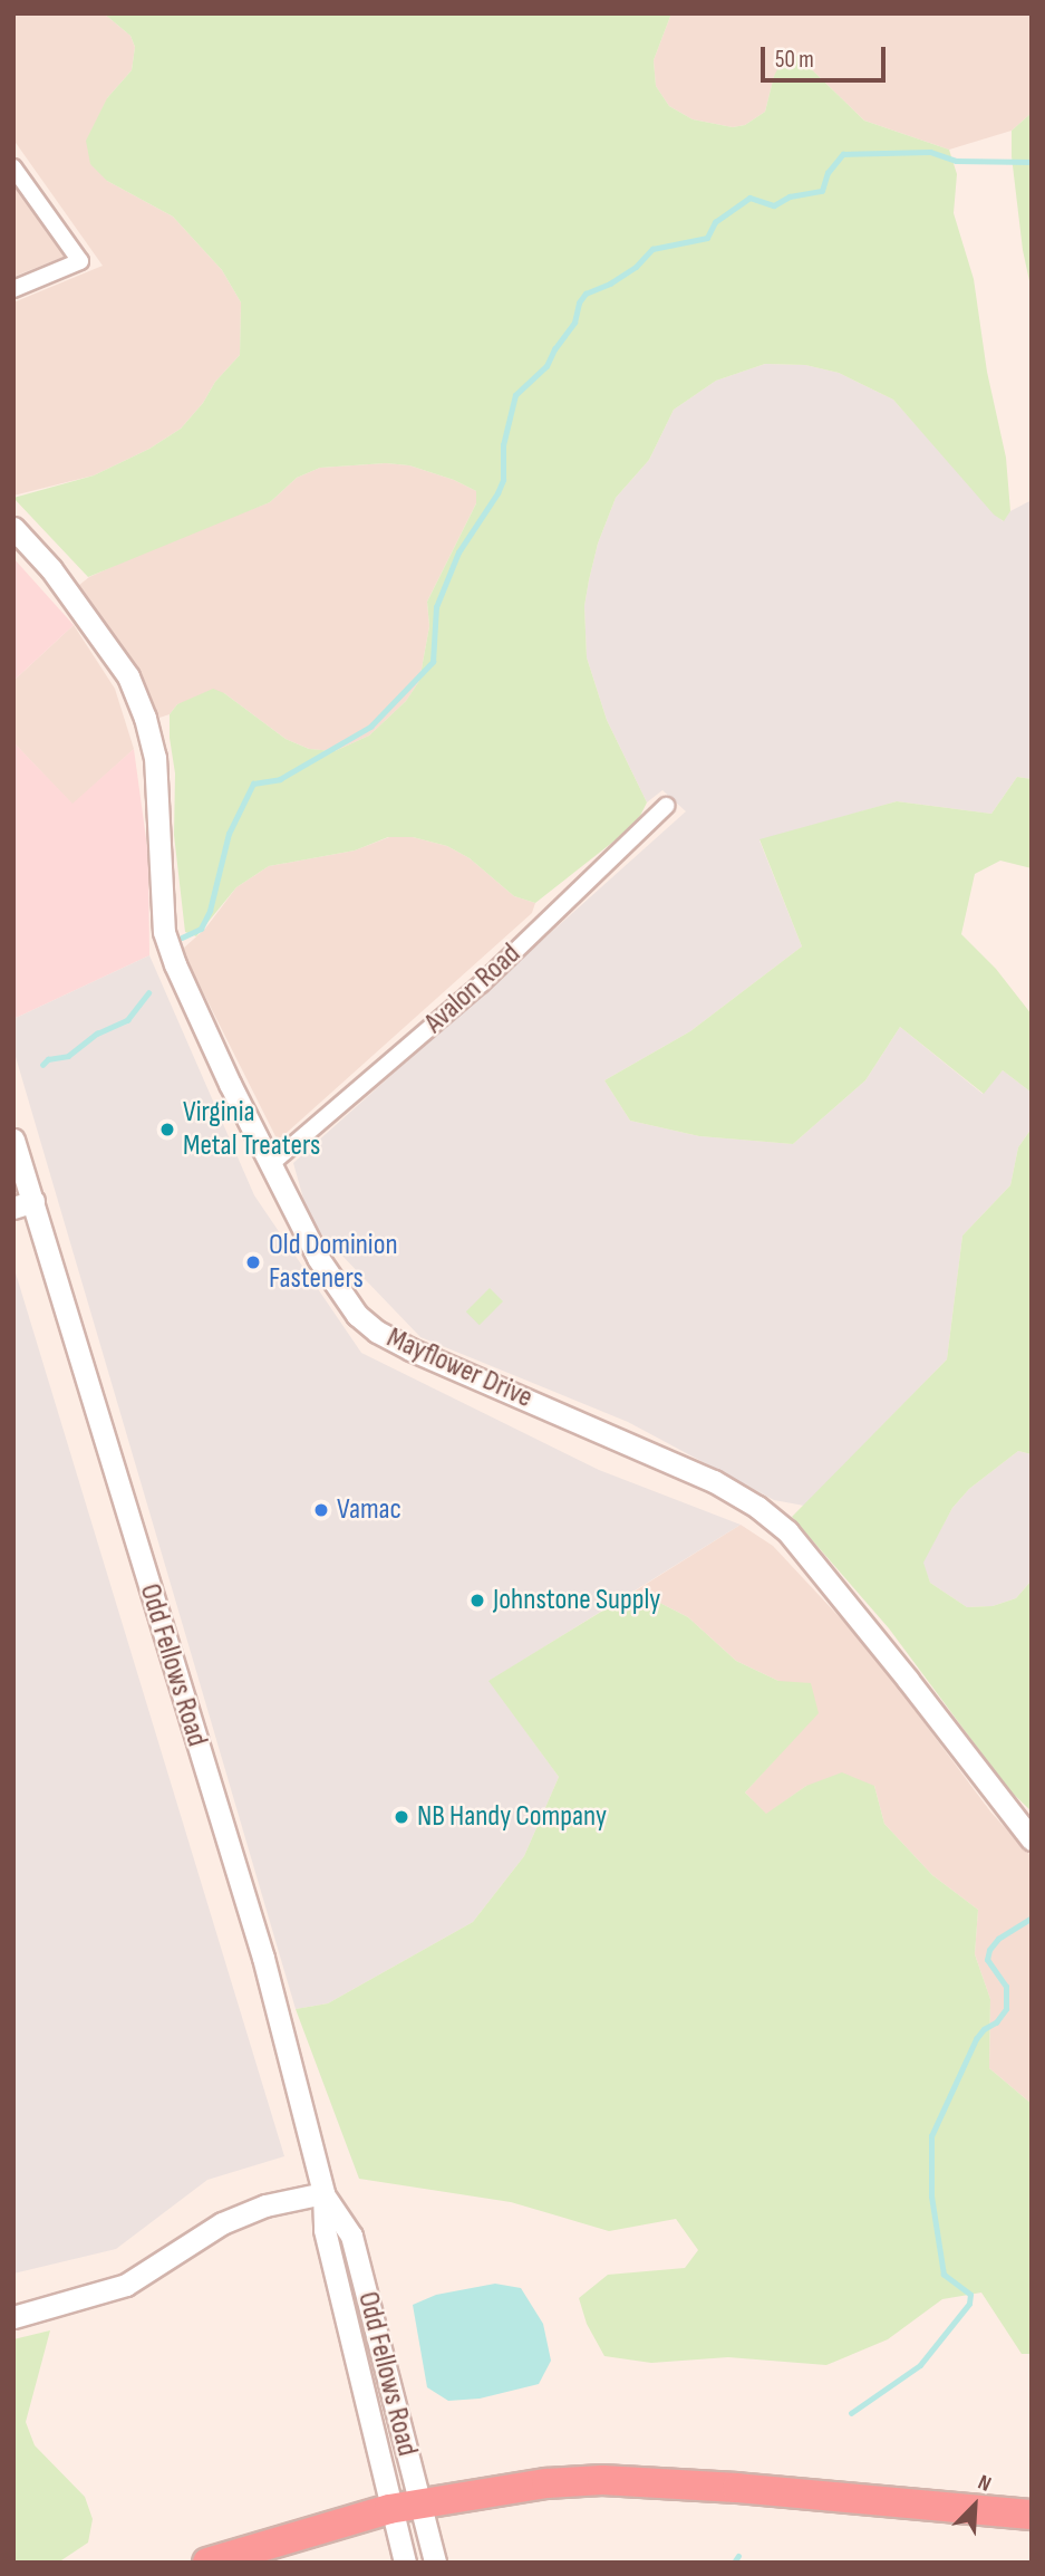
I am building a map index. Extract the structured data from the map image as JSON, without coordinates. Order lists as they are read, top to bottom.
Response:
{
  "streets": {
    "street": ["Avalon Road", "Mayflower Drive", "Odd Fellows Road"]
  },
  "crossings": [
    ["Avalon Road", "Mayflower Drive"]
  ],
  "places": [
    "Virginia Metal Treaters",
    "Old Dominion Fasteners",
    "Vamac",
    "Johnstone Supply",
    "NB Handy Company"
  ],
  "scale_bar": "50 m",
  "north": "top right"
}
